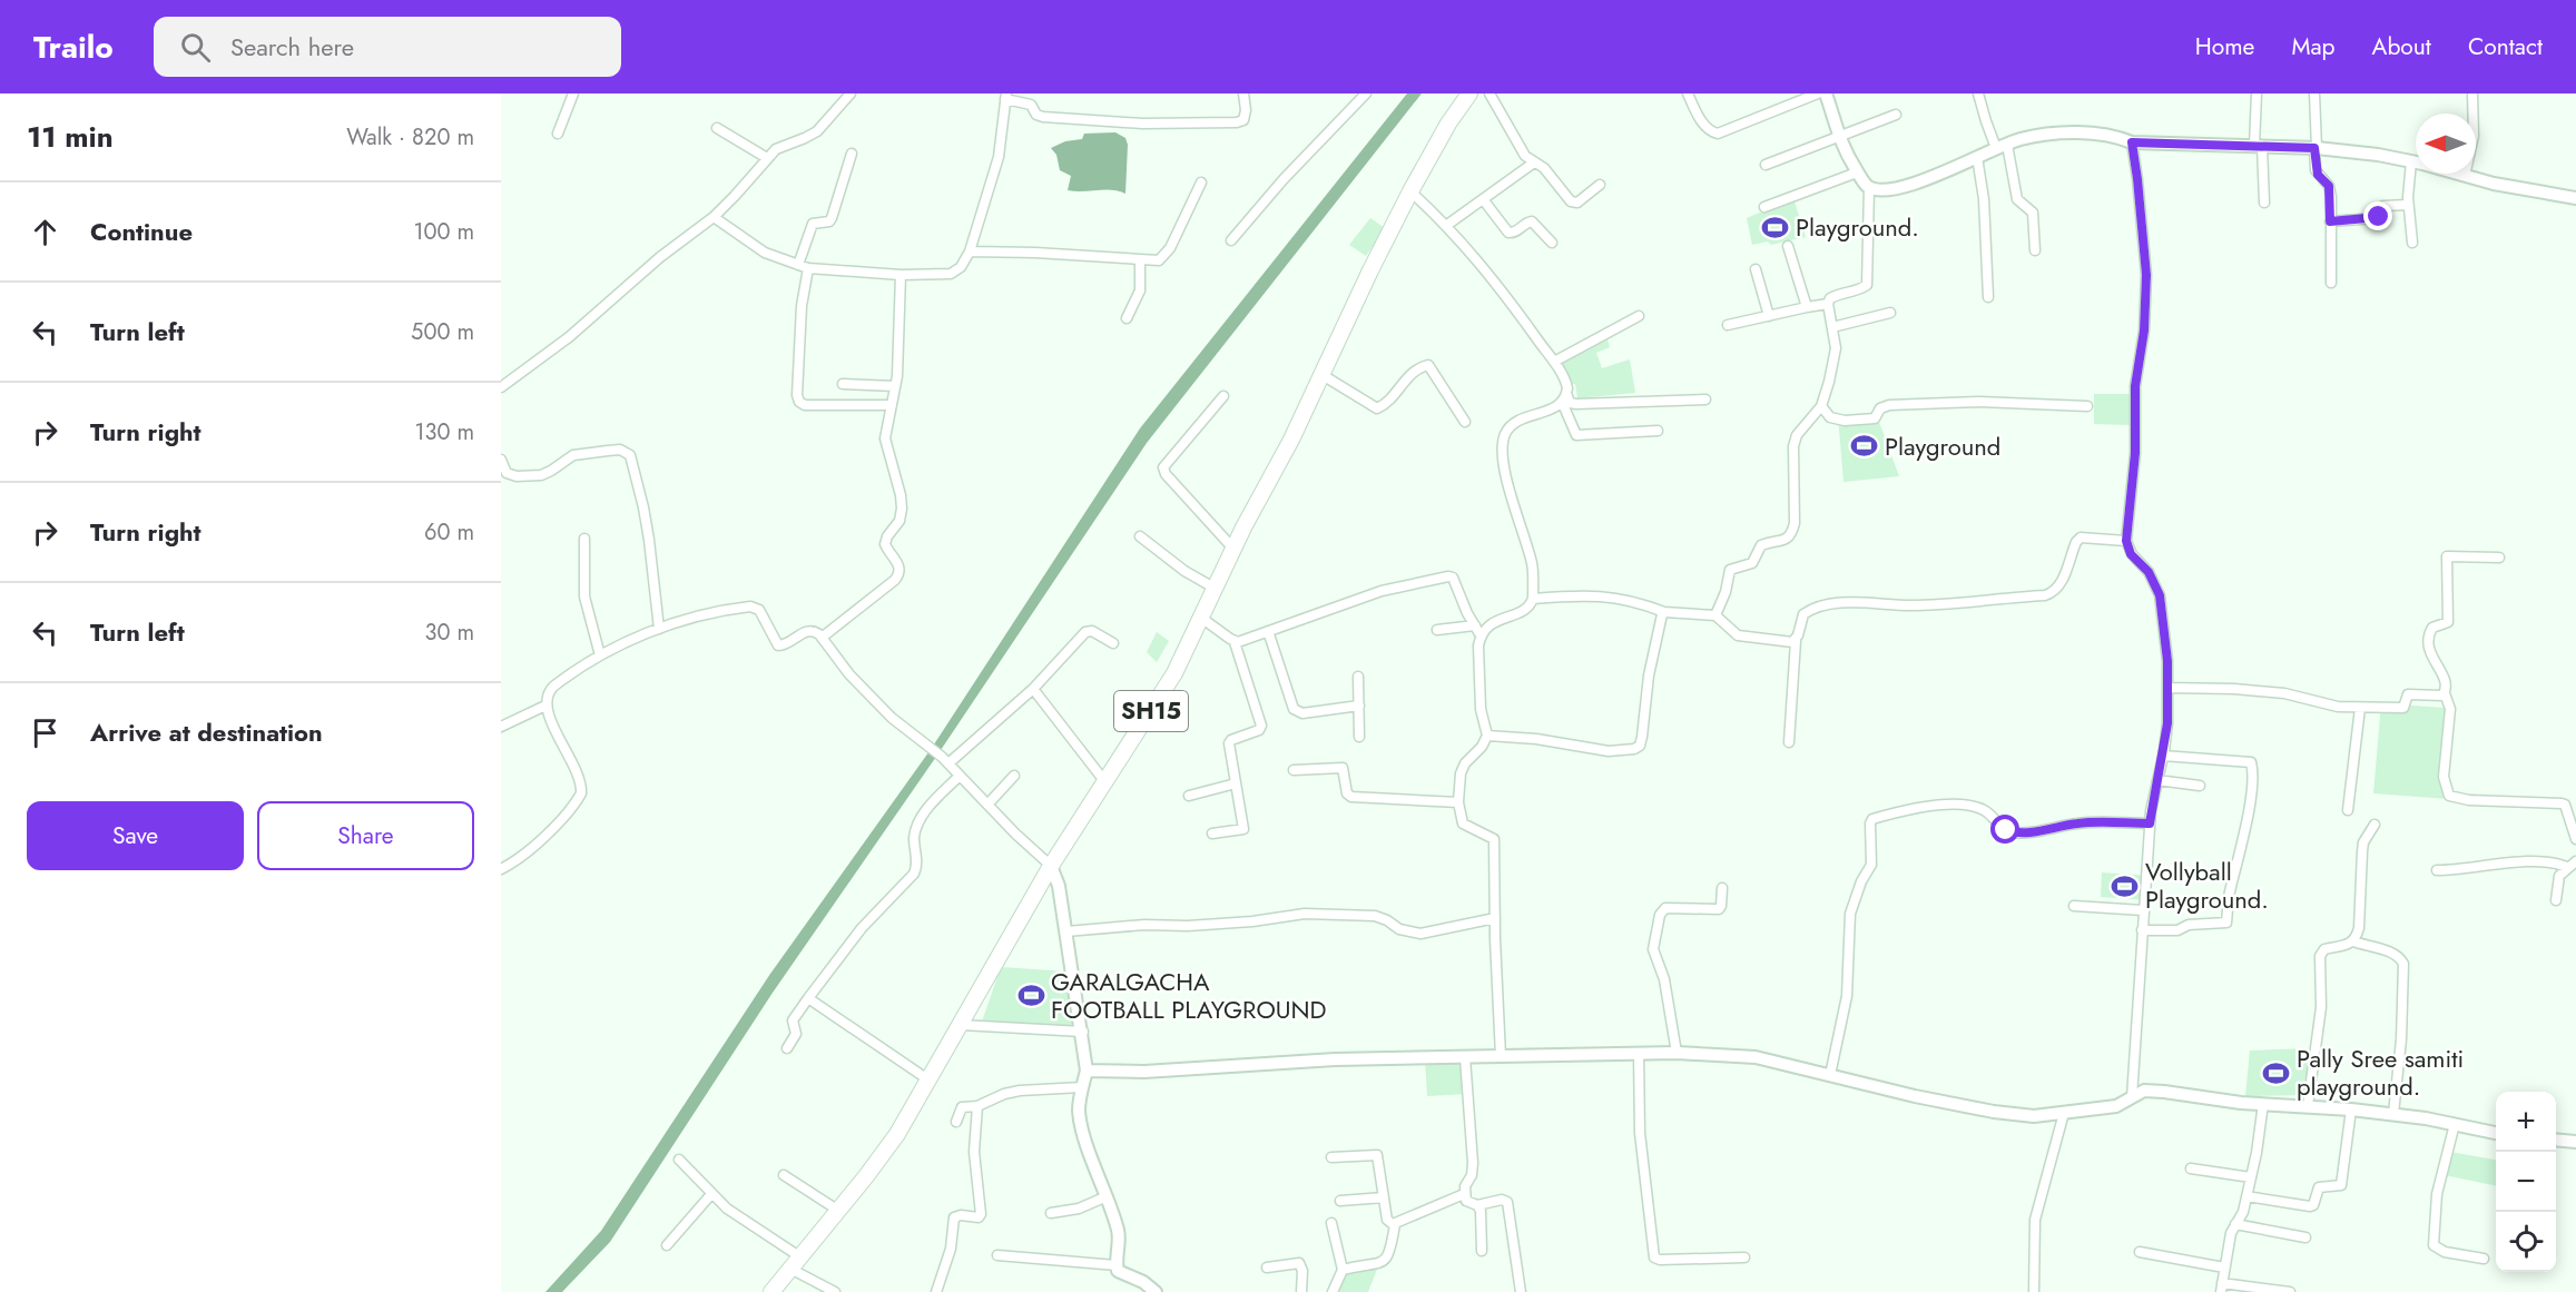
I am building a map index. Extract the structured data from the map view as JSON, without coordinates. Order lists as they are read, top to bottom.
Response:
{
  "streets": {
    "main road": ["SH15"]
  },
  "places": {
    "sports": [
      "Playground.",
      "Playground",
      "Vollyball Playground.",
      "GARALGACHA FOOTBALL PLAYGROUND",
      "Pally Sree samiti playground."
    ]
  },
  "north": "left",
  "page": {
    "header": "Trailo",
    "search": "Search here",
    "nav": [
      "Home",
      "Map",
      "About",
      "Contact"
    ],
    "heading": ["11 min", "Walk · 820 m"],
    "list": [
      ["Continue", "100 m"],
      ["Turn left", "500 m"],
      ["Turn right", "130 m"],
      ["Turn right", "60 m"],
      ["Turn left", "30 m"],
      "Arrive at destination"
    ],
    "buttons": ["Save", "Share"],
    "map_buttons": ["+", "−"]
  }
}
